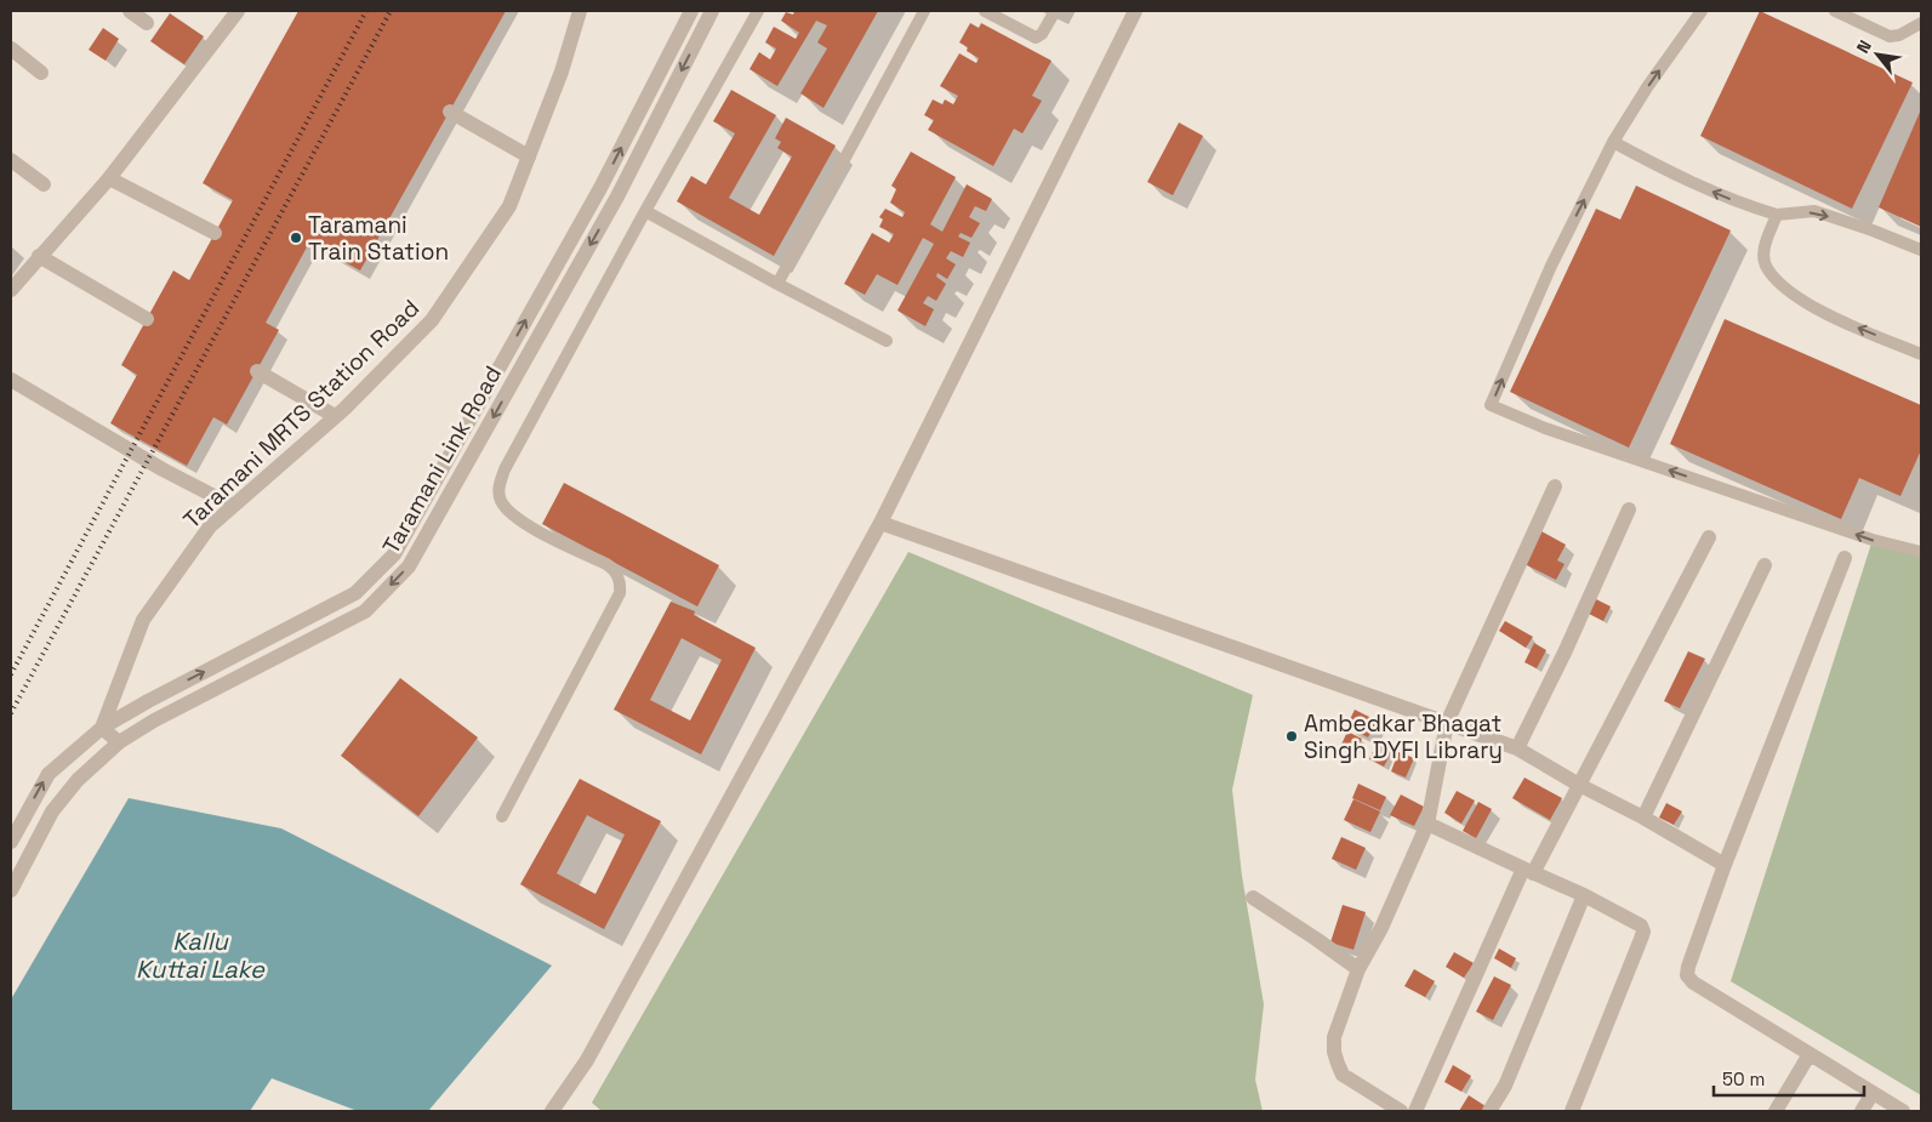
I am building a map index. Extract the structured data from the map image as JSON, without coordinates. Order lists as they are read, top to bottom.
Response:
{
  "streets": {
    "street": ["Taramani MRTS Station Road", "Taramani Link Road"]
  },
  "crossings": [
    ["Taramani MRTS Station Road", "Taramani Link Road"]
  ],
  "water": ["Kallu Kuttai Lake"],
  "places": ["Taramani Train Station", "Ambedkar Bhagat Singh DYFI Library"],
  "scale_bar": "50 m",
  "north": "top left"
}
